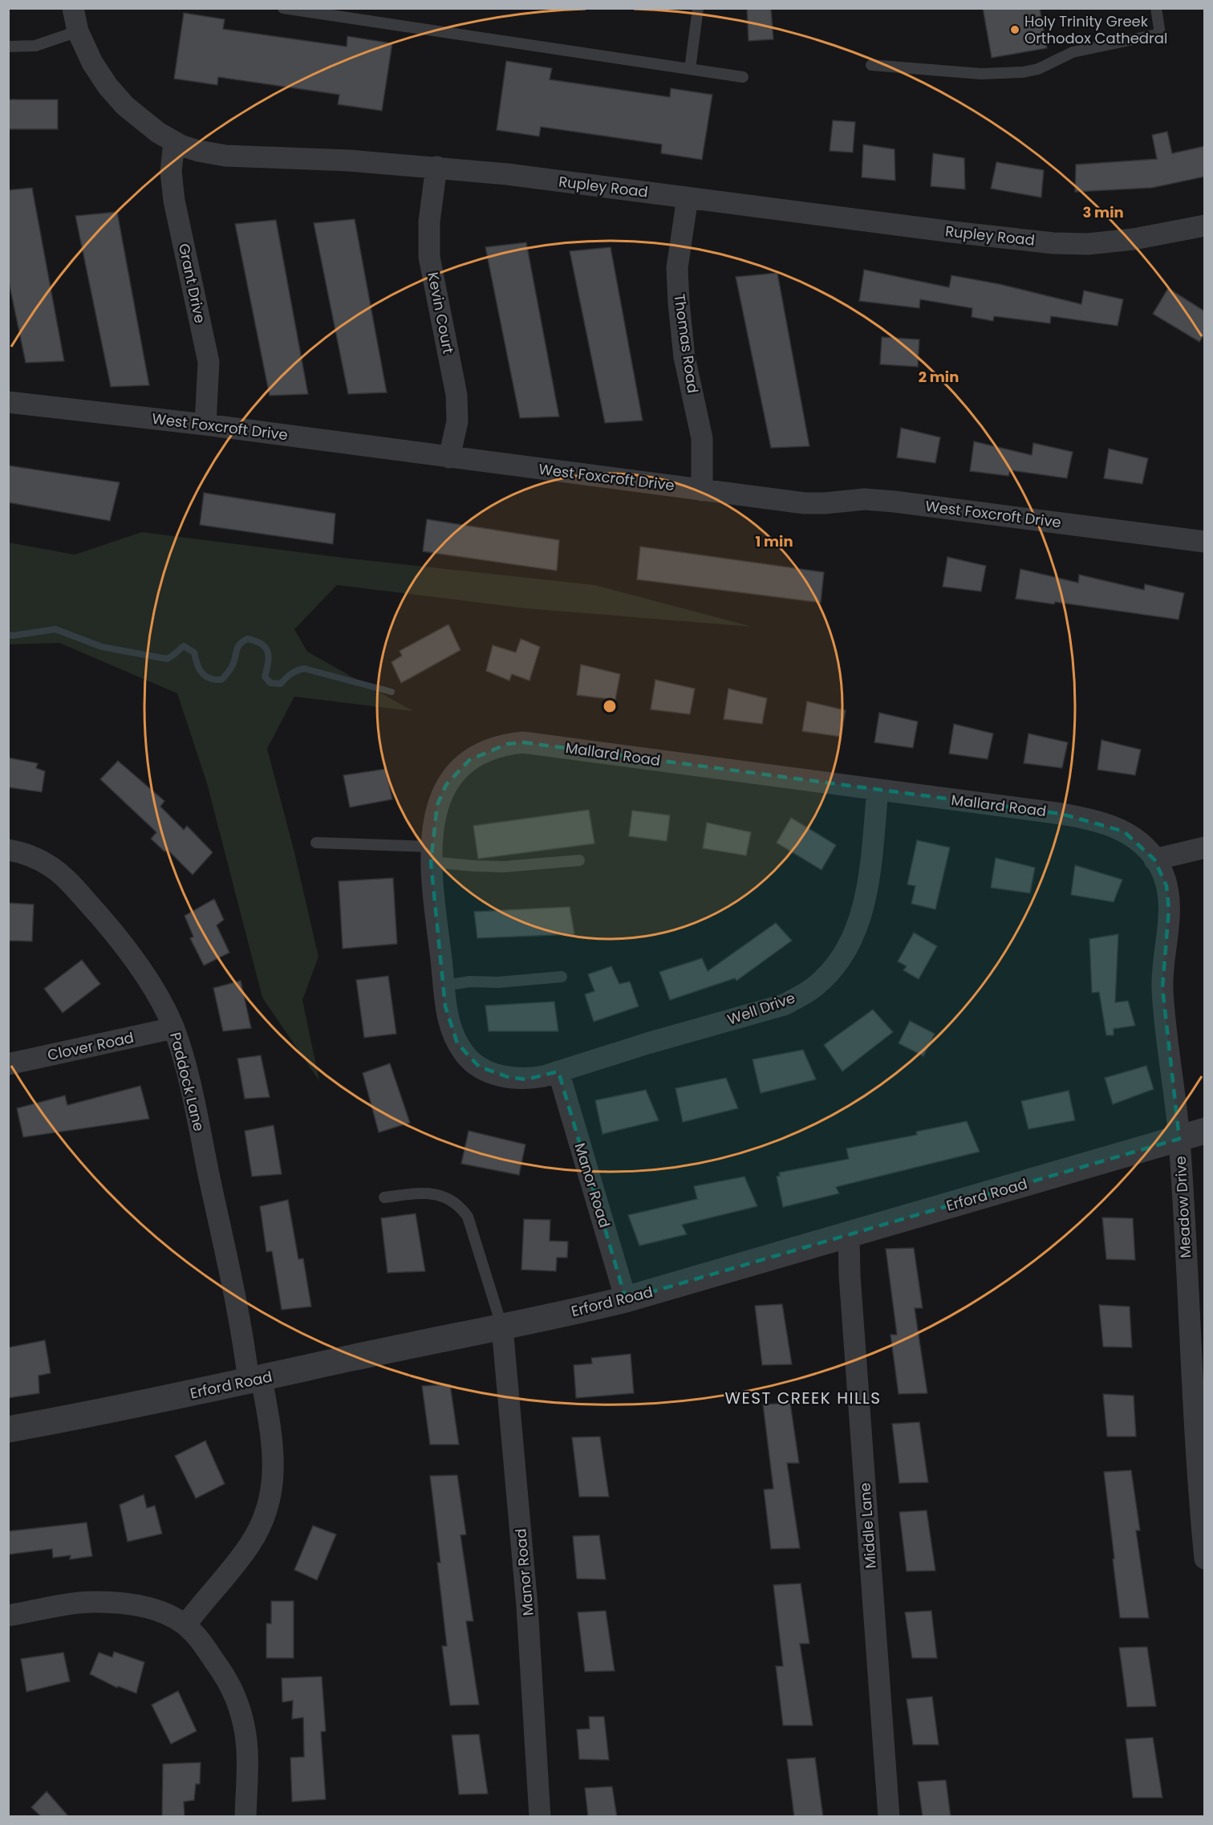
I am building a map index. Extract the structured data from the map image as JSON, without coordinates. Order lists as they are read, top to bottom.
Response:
{
  "streets": {
    "street": [
      "Rupley Road",
      "Grant Drive",
      "Kevin Court",
      "Thomas Road",
      "West Foxcroft Drive",
      "Mallard Road",
      "Well Drive",
      "Clover Road",
      "Paddock Lane",
      "Manor Road",
      "Erford Road",
      "Meadow Drive",
      "Middle Lane"
    ]
  },
  "crossings": [
    ["Rupley Road", "Grant Drive"],
    ["Rupley Road", "Kevin Court"],
    ["Rupley Road", "Thomas Road"],
    ["Grant Drive", "West Foxcroft Drive"],
    ["Kevin Court", "West Foxcroft Drive"],
    ["Thomas Road", "West Foxcroft Drive"],
    ["Mallard Road", "Well Drive"],
    ["Mallard Road", "Manor Road"],
    ["Mallard Road", "Meadow Drive"],
    ["Well Drive", "Manor Road"],
    ["Clover Road", "Paddock Lane"],
    ["Paddock Lane", "Erford Road"],
    ["Manor Road", "Erford Road"],
    ["Erford Road", "Meadow Drive"],
    ["Erford Road", "Middle Lane"]
  ],
  "districts": ["WEST CREEK HILLS"],
  "places": ["Holy Trinity Greek Orthodox Cathedral"],
  "rings": ["3 min", "2 min", "1 min"]
}
